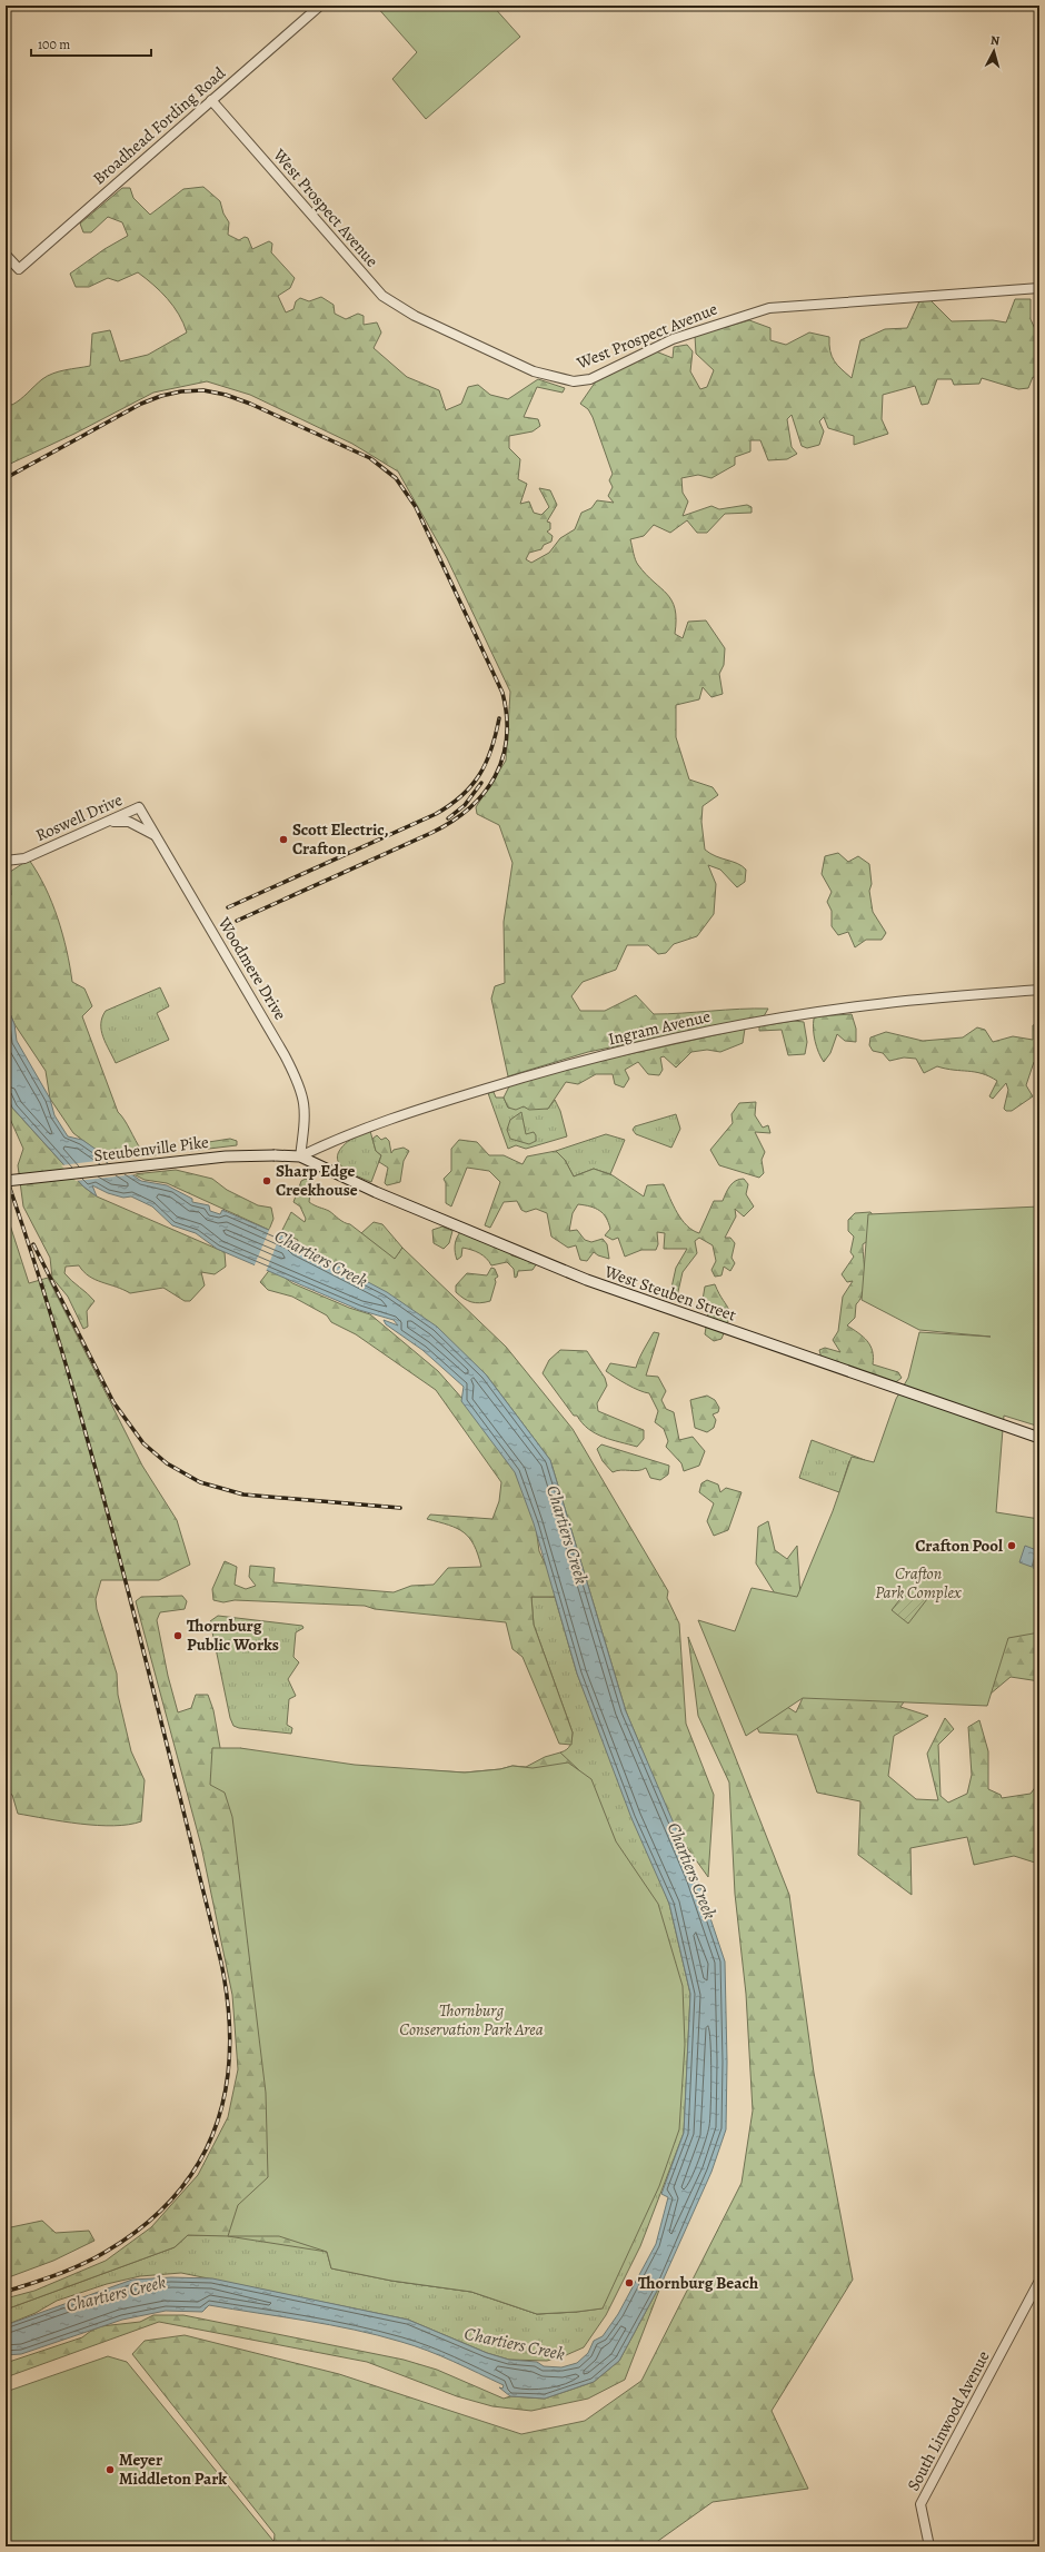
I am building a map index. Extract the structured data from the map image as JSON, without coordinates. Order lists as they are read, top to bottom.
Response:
{
  "streets": {
    "main road": ["Steubenville Pike", "West Steuben Street"],
    "street": [
      "Broadhead Fording Road",
      "West Prospect Avenue",
      "Roswell Drive",
      "Woodmere Drive",
      "Ingram Avenue",
      "South Linwood Avenue"
    ]
  },
  "crossings": [
    ["Broadhead Fording Road", "West Prospect Avenue"],
    ["Roswell Drive", "Woodmere Drive"],
    ["Woodmere Drive", "Ingram Avenue"],
    ["Woodmere Drive", "Steubenville Pike"],
    ["Woodmere Drive", "West Steuben Street"],
    ["Ingram Avenue", "Steubenville Pike"],
    ["Ingram Avenue", "West Steuben Street"],
    ["Steubenville Pike", "West Steuben Street"]
  ],
  "water": ["Chartiers Creek"],
  "parks": ["Crafton Park Complex", "Thornburg Conservation Park Area"],
  "places": [
    "Scott Electric, Crafton",
    "Sharp Edge Creekhouse",
    "Crafton Pool",
    "Thornburg Public Works",
    "Thornburg Beach",
    "Meyer Middleton Park"
  ],
  "scale_bar": "100 m",
  "north": "top"
}
